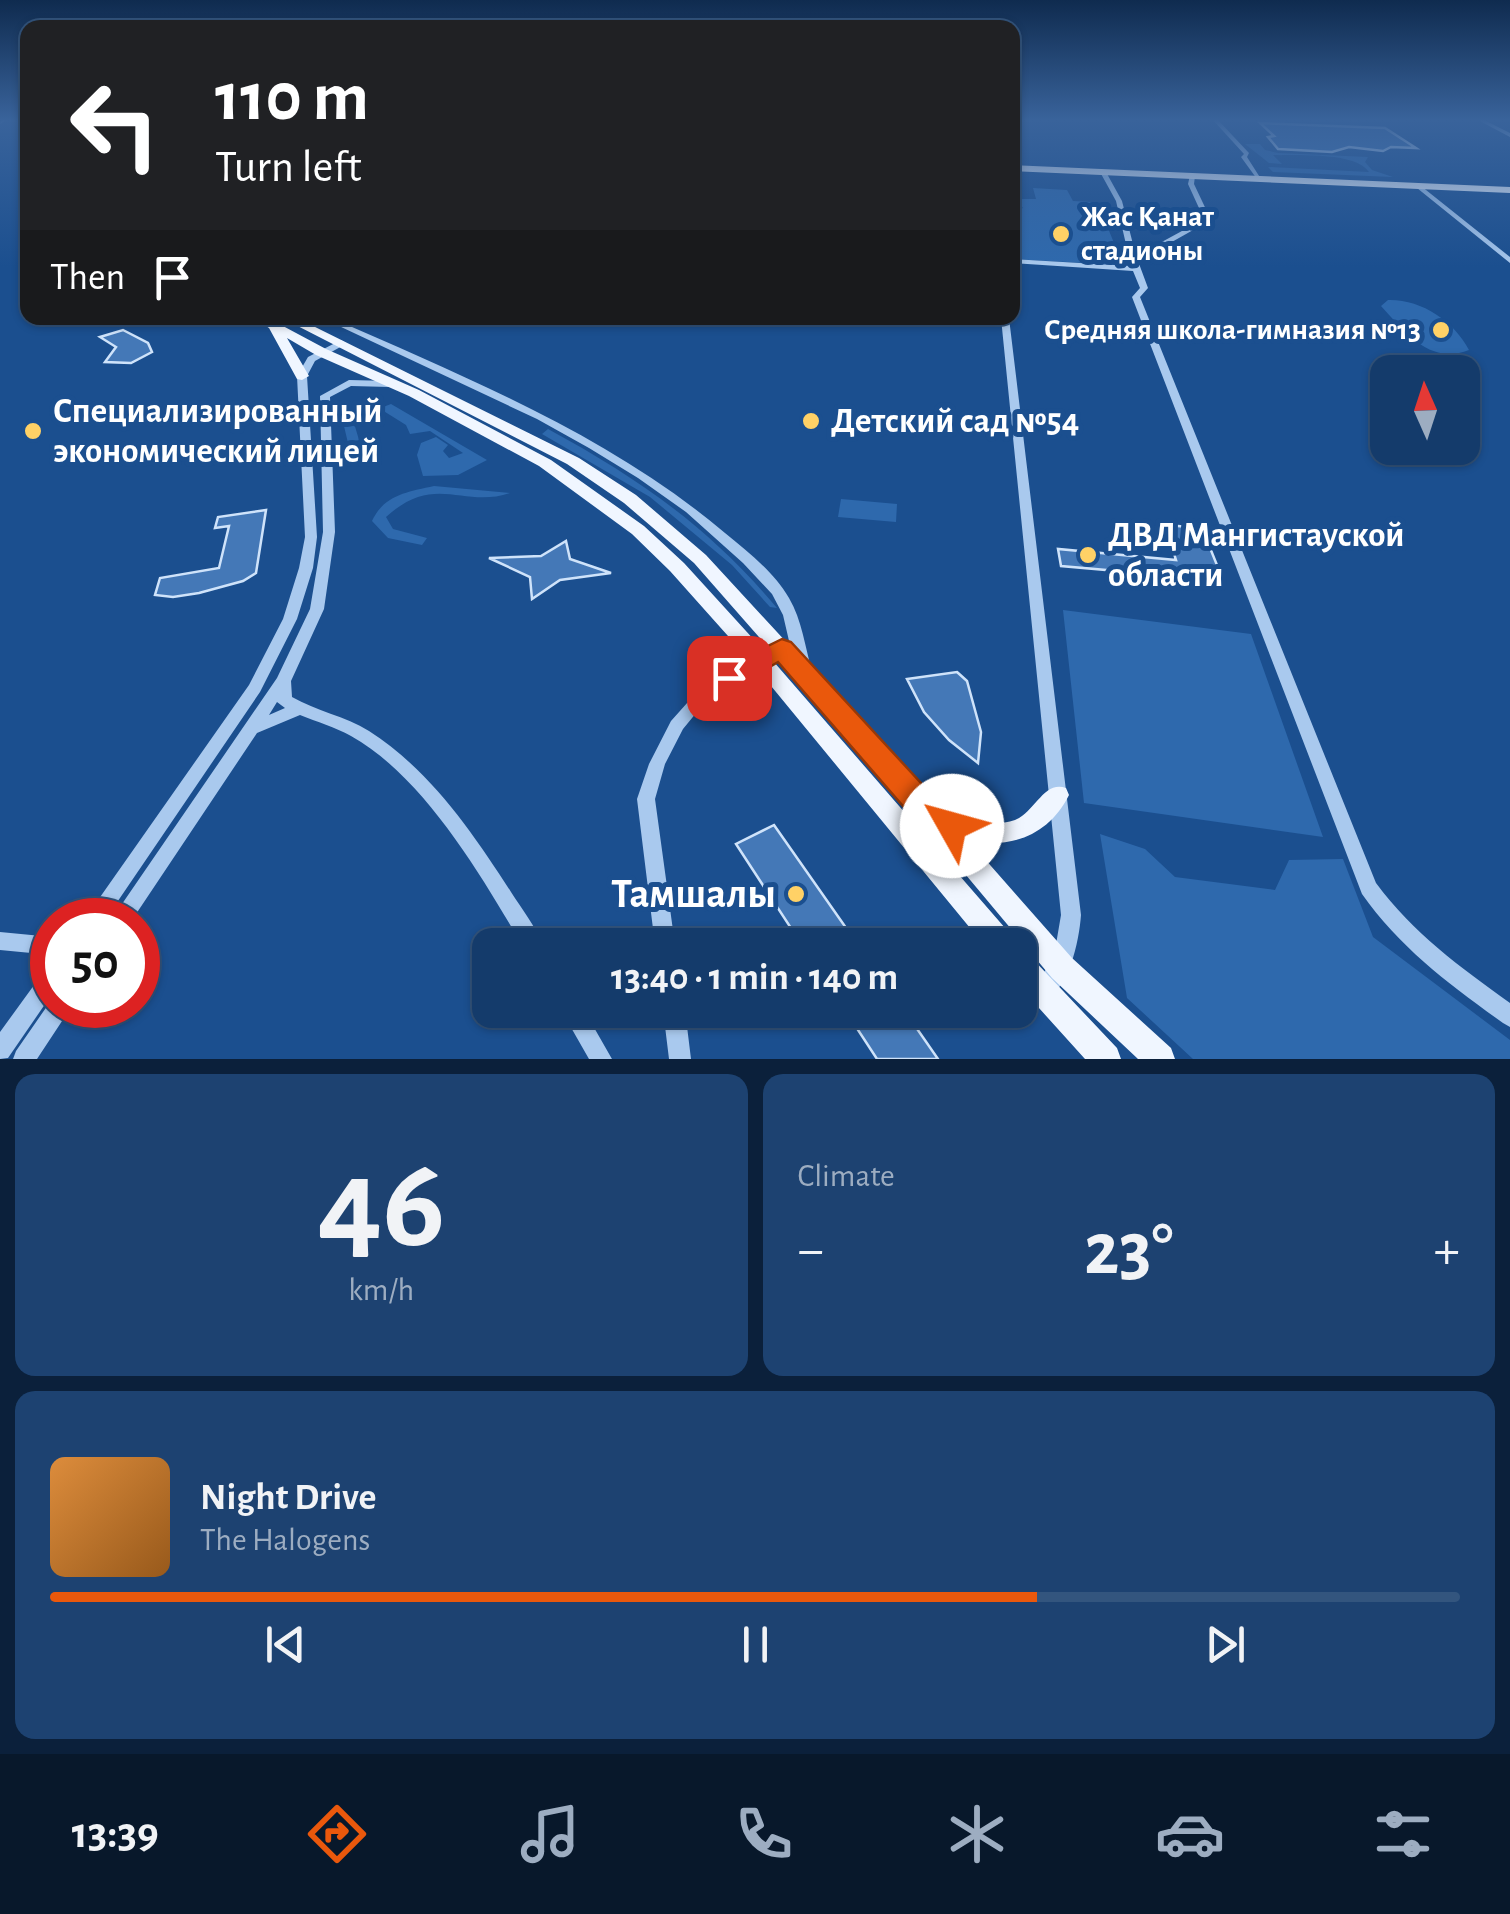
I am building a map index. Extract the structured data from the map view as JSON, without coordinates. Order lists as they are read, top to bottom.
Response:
{
  "places": [
    "Жас Қанат стадионы",
    "Средняя школа-гимназия №13",
    "Детский сад №54",
    "Специализированный экономический лицей",
    "ДВД Мангистауской области",
    "Тамшалы"
  ],
  "north": "top",
  "page": {
    "turn": ["110 m", "Turn left"],
    "then": "Then",
    "limit": "50",
    "trip": "13:40 · 1 min · 140 m",
    "tile": [
      ["46", "km/h"],
      "Climate"
    ],
    "heat": ["−", "23°", "+"],
    "song": ["Night Drive", "The Halogens"],
    "tabs": "13:39"
  }
}
